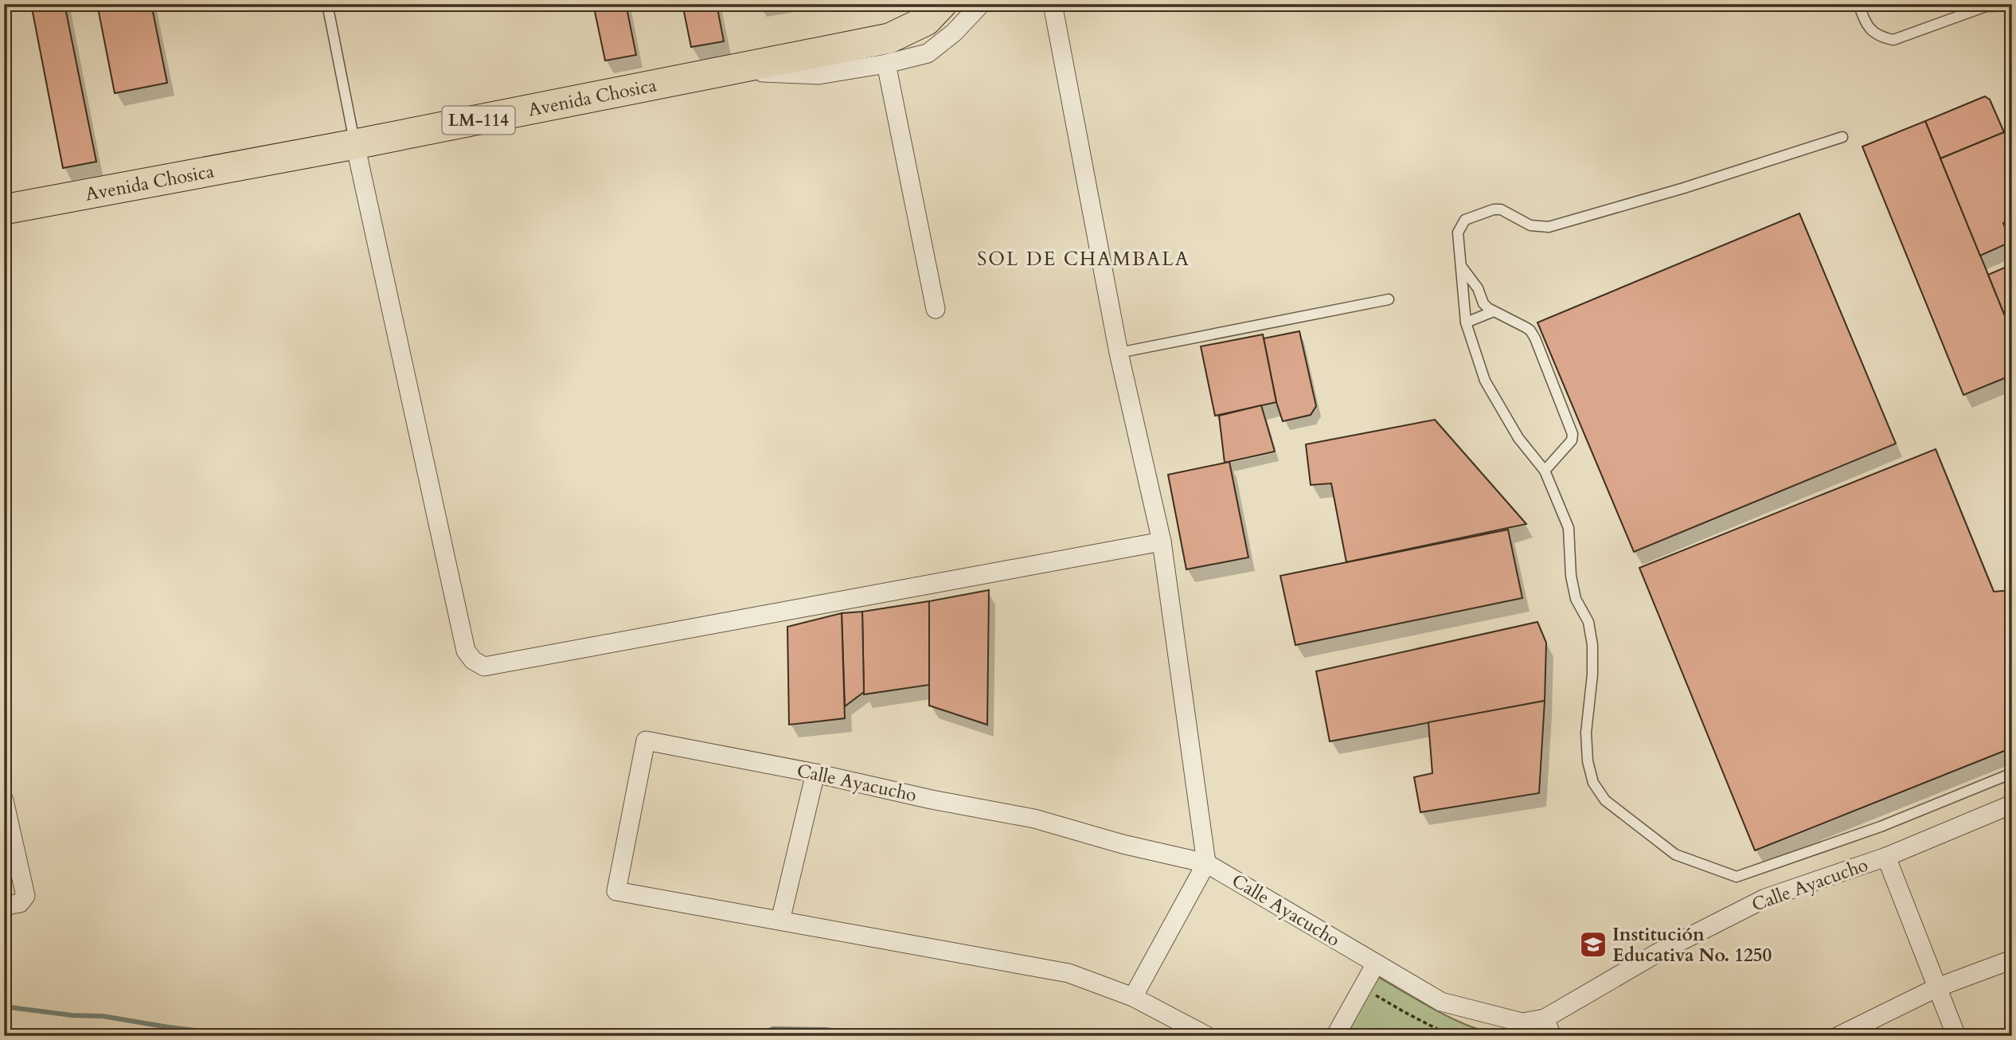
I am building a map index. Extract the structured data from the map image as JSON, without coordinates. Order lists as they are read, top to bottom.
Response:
{
  "streets": {
    "main road": ["Avenida Chosica", "LM-114"],
    "street": ["Calle Ayacucho"]
  },
  "districts": ["SOL DE CHAMBALA"],
  "places": {
    "school or university": ["Institución Educativa No. 1250"]
  }
}
